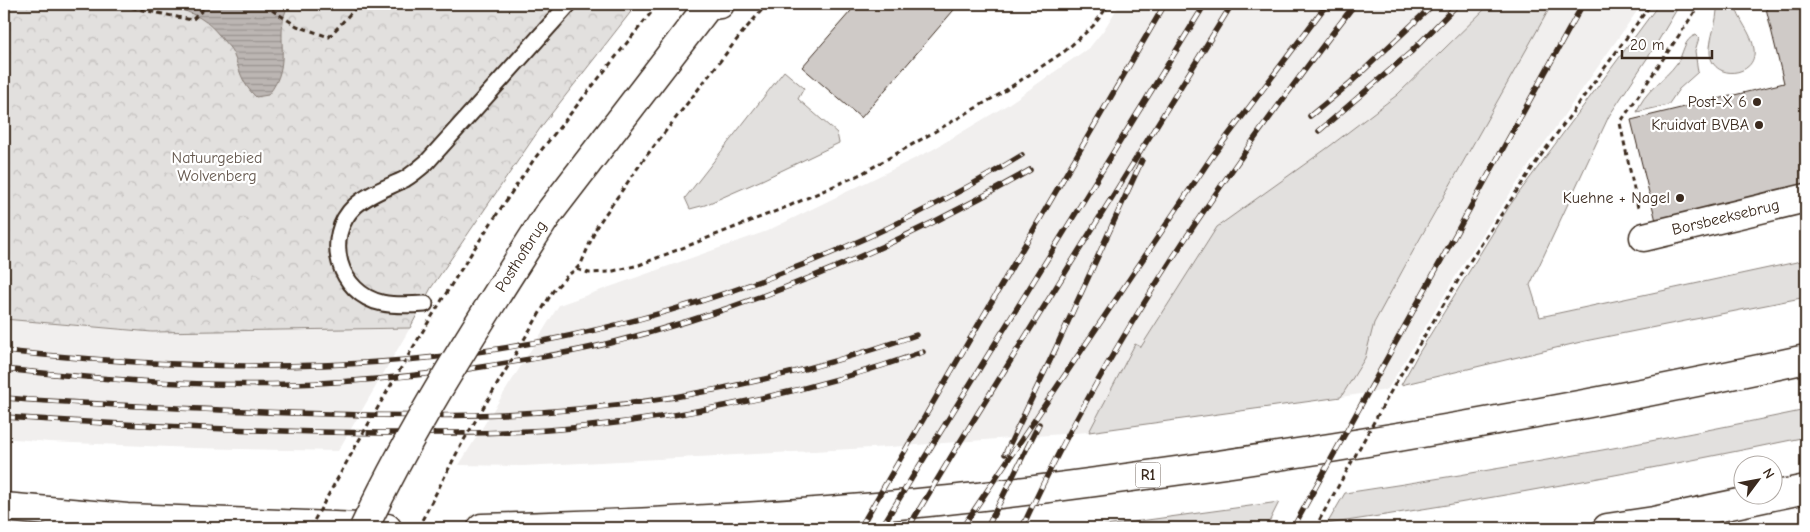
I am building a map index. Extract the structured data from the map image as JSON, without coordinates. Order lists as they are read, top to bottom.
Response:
{
  "streets": {
    "main road": ["Borsbeeksebrug", "Posthofbrug", "R1"]
  },
  "parks": ["Natuurgebied Wolvenberg"],
  "places": ["Post-X 6", "Kruidvat BVBA", "Kuehne + Nagel"],
  "scale_bar": "20 m",
  "north": "top right"
}
